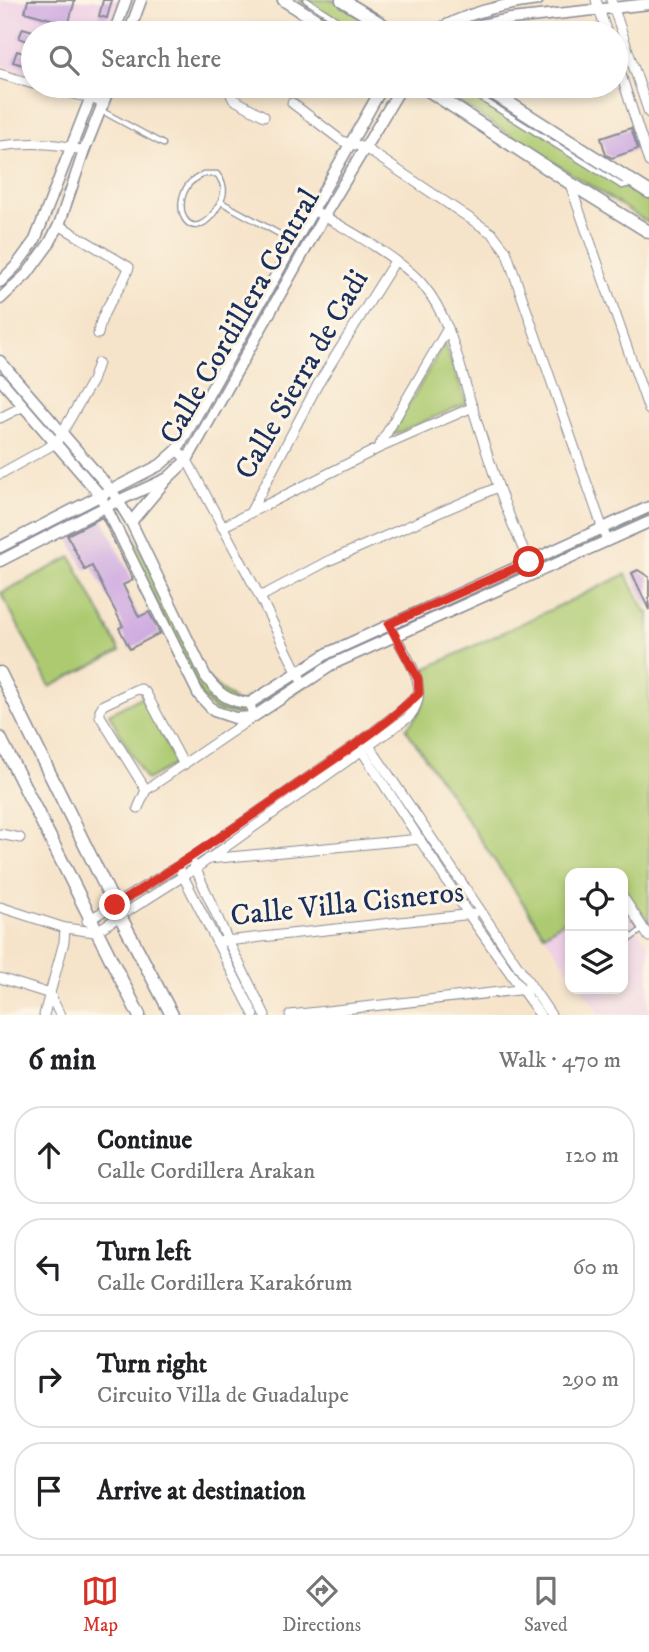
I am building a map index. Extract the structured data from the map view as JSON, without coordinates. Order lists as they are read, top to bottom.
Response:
{
  "streets": {
    "street": ["Calle Cordillera Central", "Calle Sierra de Cadi", "Calle Villa Cisneros"]
  },
  "page": {
    "search": "Search here",
    "heading": ["6 min", "Walk · 470 m"],
    "list": [
      ["Continue", "Calle Cordillera Arakan", "120 m"],
      ["Turn left", "Calle Cordillera Karakórum", "60 m"],
      ["Turn right", "Circuito Villa de Guadalupe", "290 m"],
      "Arrive at destination"
    ],
    "nav": ["Map", "Directions", "Saved"]
  }
}
